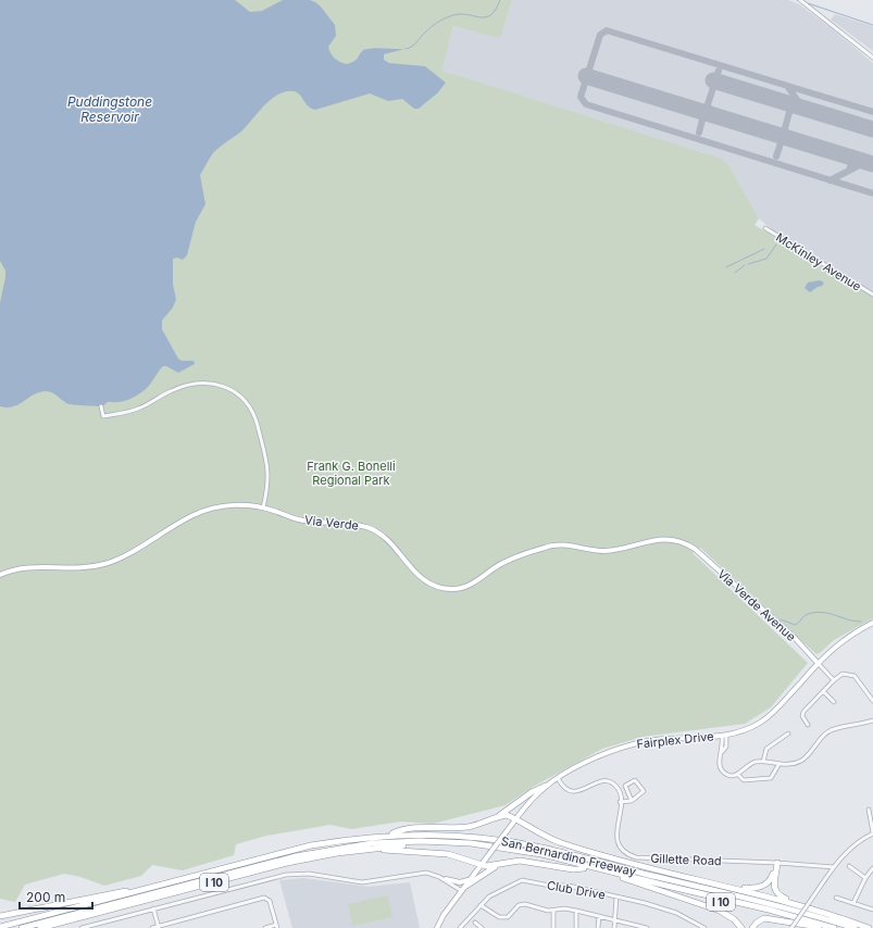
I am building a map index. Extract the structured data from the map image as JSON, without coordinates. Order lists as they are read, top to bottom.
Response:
{
  "streets": {
    "highway": ["San Bernardino Freeway", "I 10"],
    "main road": ["Via Verde", "Via Verde Avenue", "Fairplex Drive"],
    "street": ["McKinley Avenue", "Gillette Road", "Club Drive"]
  },
  "crossings": [
    ["Via Verde", "Via Verde Avenue"],
    ["Via Verde Avenue", "Fairplex Drive"]
  ],
  "water": ["Puddingstone Reservoir"],
  "parks": ["Frank G. Bonelli Regional Park"],
  "scale_bar": "200 m"
}
